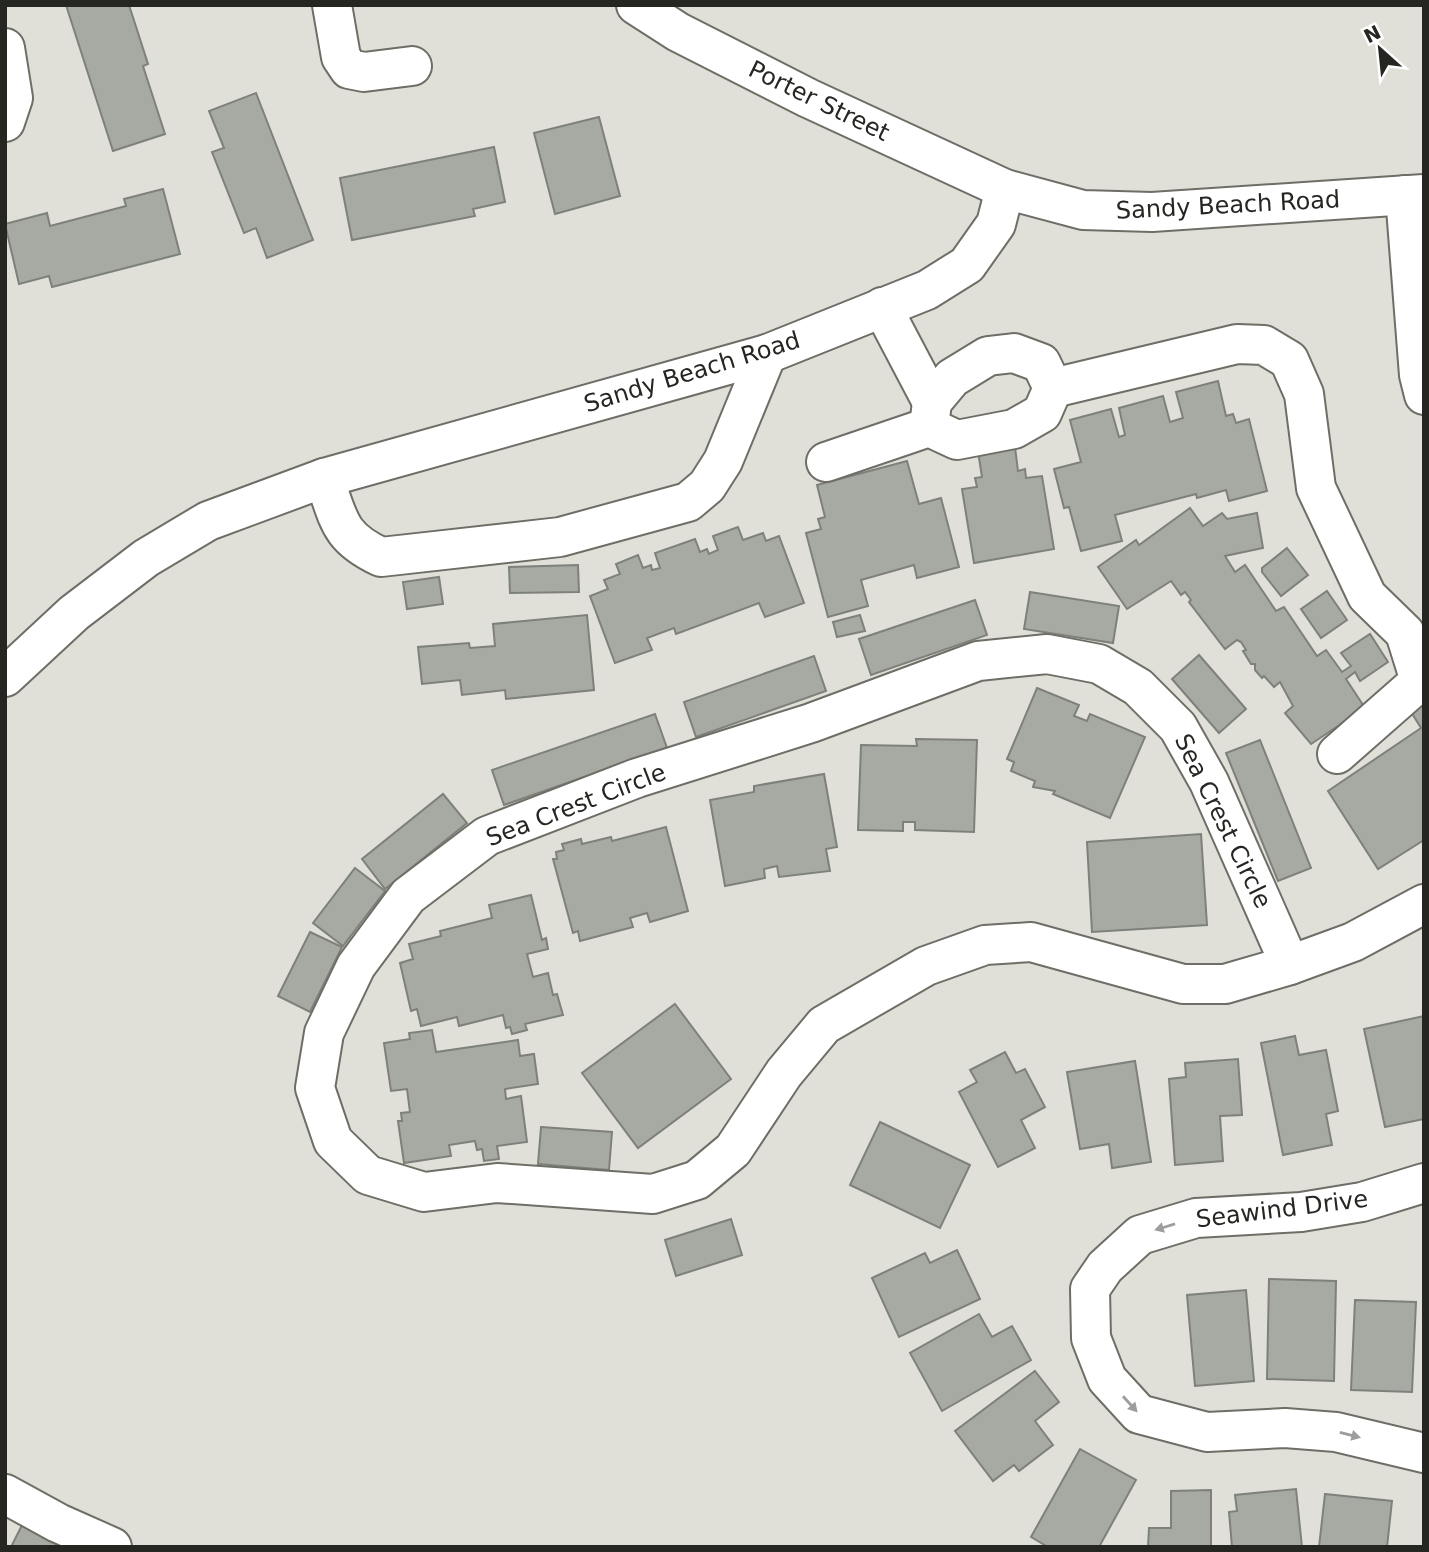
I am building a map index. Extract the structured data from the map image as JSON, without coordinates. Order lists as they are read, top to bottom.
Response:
{
  "streets": {
    "street": [
      "Porter Street",
      "Sandy Beach Road",
      "Sea Crest Circle",
      "Seawind Drive"
    ]
  },
  "crossings": [
    ["Porter Street", "Sandy Beach Road"]
  ],
  "north": "top left"
}
